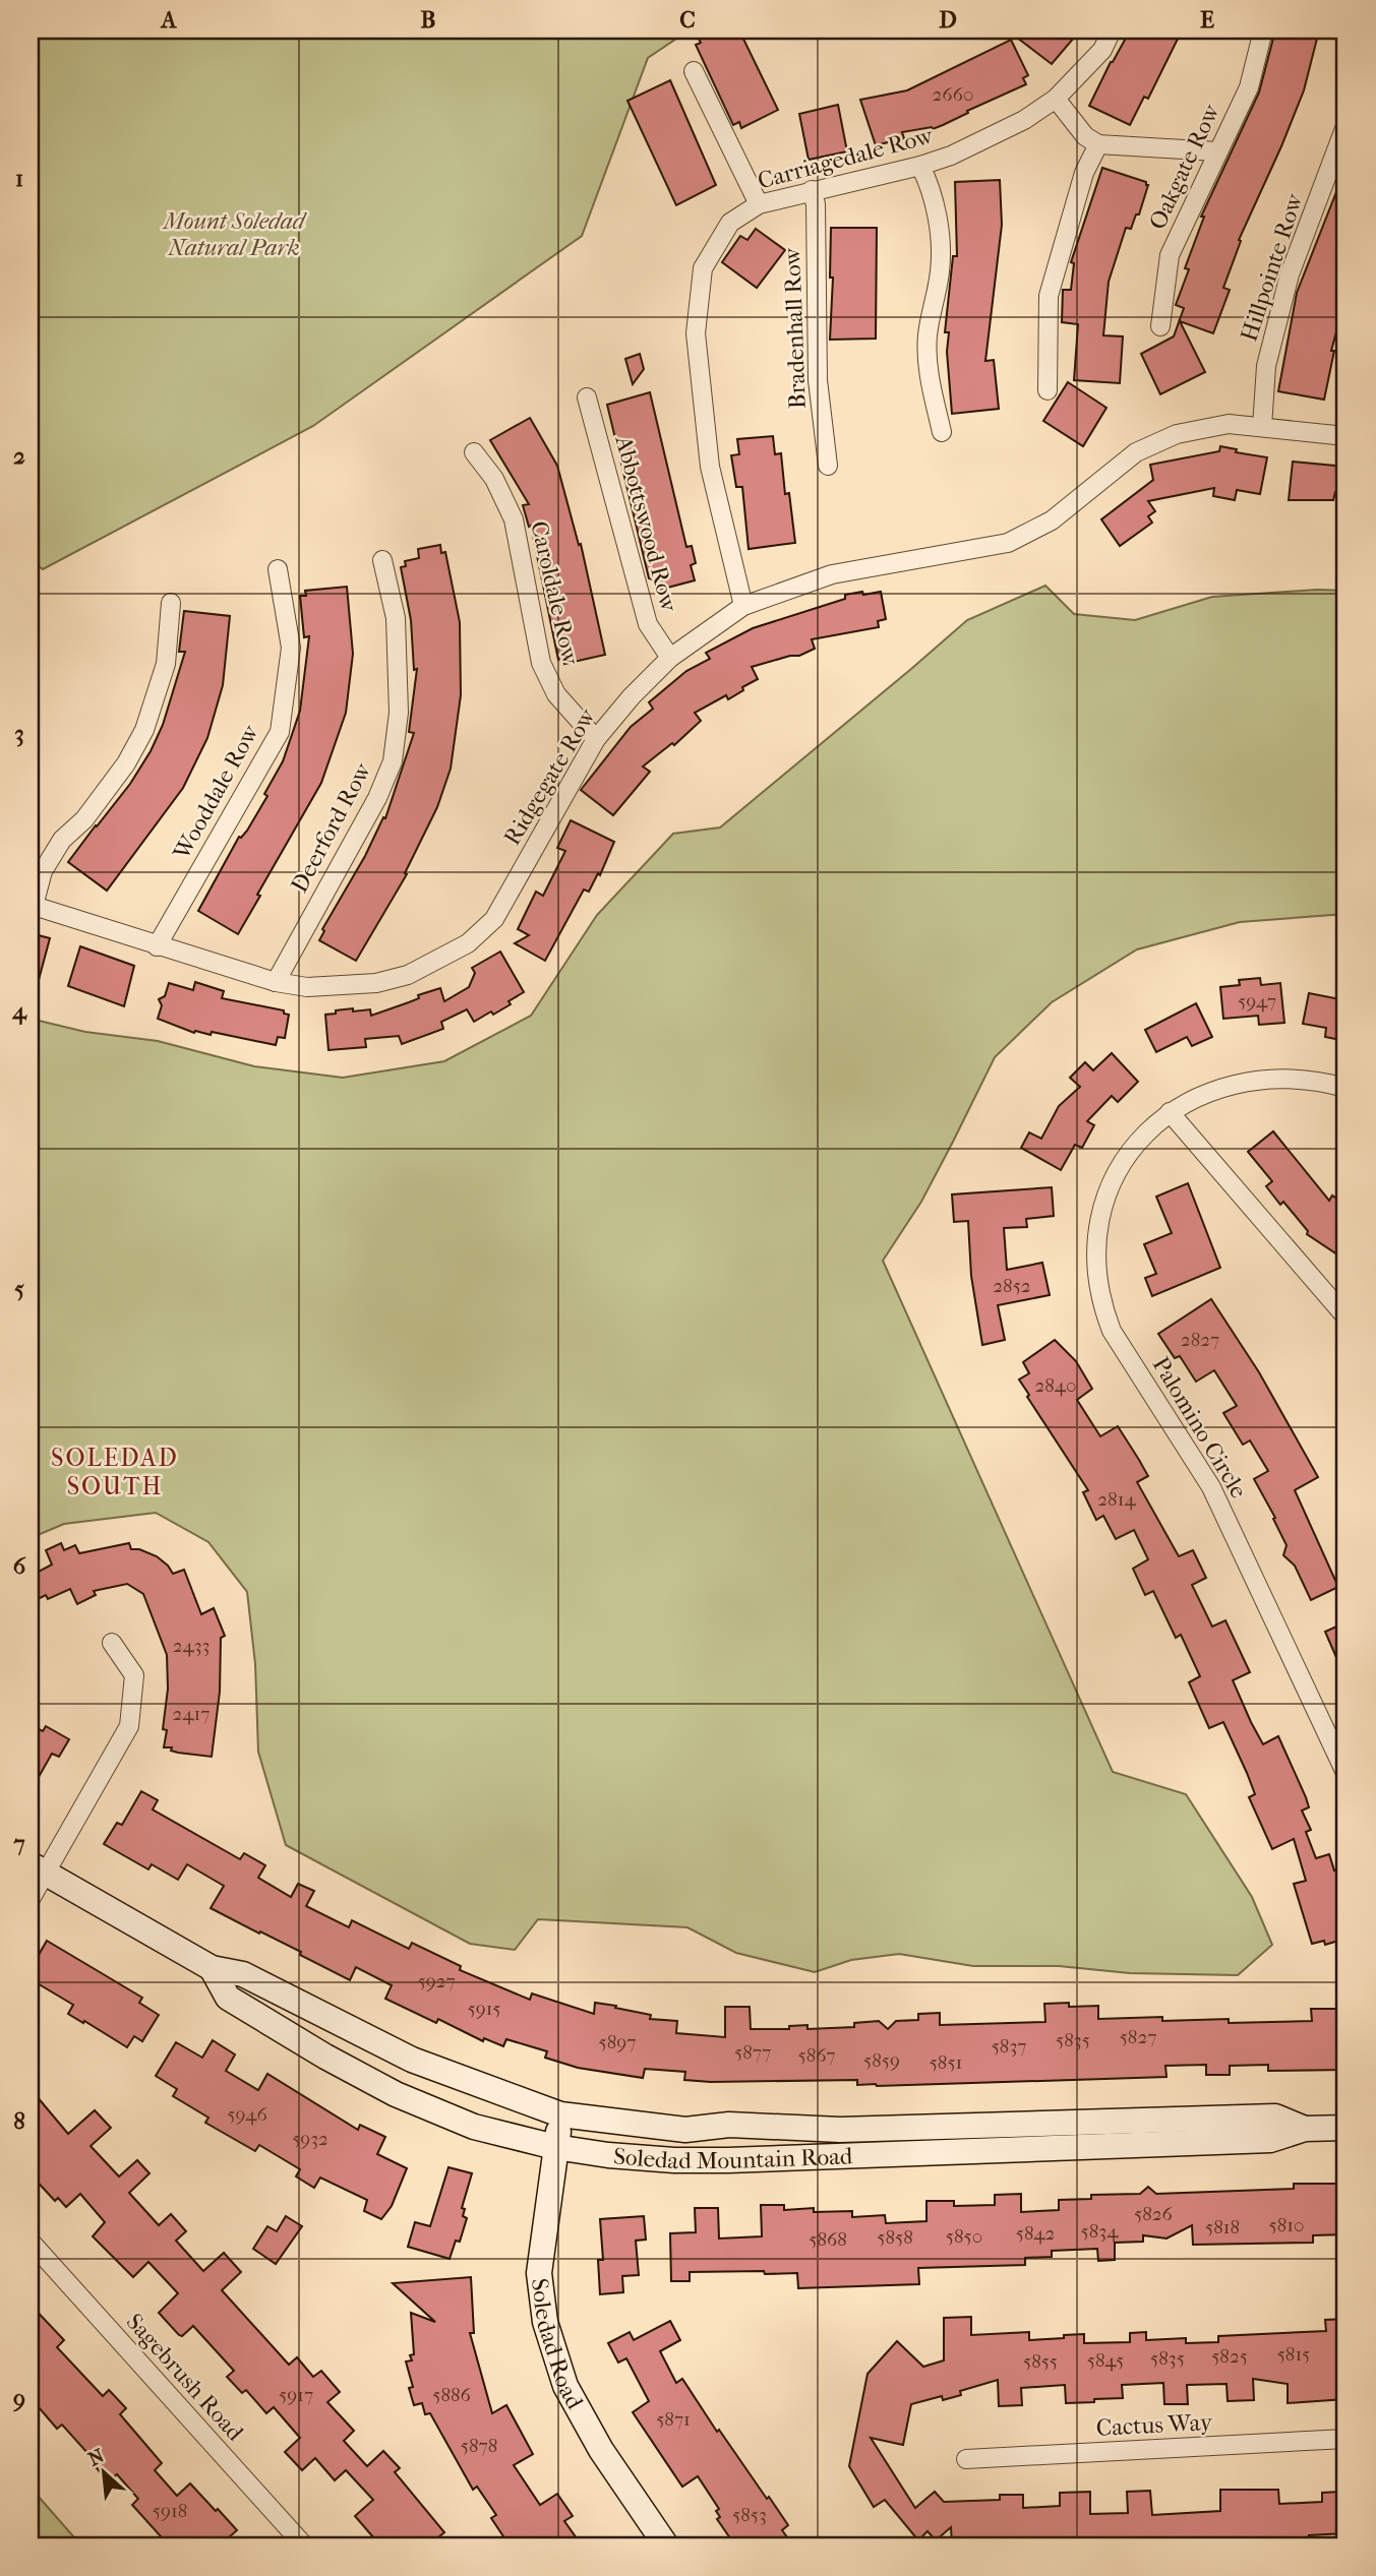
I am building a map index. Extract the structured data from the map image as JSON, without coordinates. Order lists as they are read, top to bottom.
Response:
{
  "streets": {
    "main road": ["Soledad Mountain Road", "Soledad Road"],
    "street": [
      "Carriagedale Row",
      "Oakgate Row",
      "Hillpointe Row",
      "Bradenhall Row",
      "Abbottswood Row",
      "Caroldale Row",
      "Ridgegate Row",
      "Wooddale Row",
      "Deerford Row",
      "Palomino Circle",
      "Sagebrush Road",
      "Cactus Way"
    ]
  },
  "crossings": [
    ["Carriagedale Row", "Bradenhall Row"],
    ["Carriagedale Row", "Ridgegate Row"],
    ["Hillpointe Row", "Ridgegate Row"],
    ["Abbottswood Row", "Ridgegate Row"],
    ["Caroldale Row", "Ridgegate Row"],
    ["Ridgegate Row", "Wooddale Row"],
    ["Ridgegate Row", "Deerford Row"],
    ["Soledad Mountain Road", "Soledad Road"]
  ],
  "districts": ["SOLEDAD SOUTH"],
  "parks": ["Mount Soledad Natural Park"],
  "house_numbers": [
    "2660",
    "5947",
    "2852",
    "2827",
    "2840",
    "2814",
    "2433",
    "2417",
    "5927",
    "5915",
    "5827",
    "5835",
    "5897",
    "5837",
    "5877",
    "5867",
    "5859",
    "5851",
    "5946",
    "5932",
    "5826",
    "5810",
    "5818",
    "5834",
    "5842",
    "5850",
    "5858",
    "5868",
    "5815",
    "5825",
    "5835",
    "5845",
    "5855",
    "5917",
    "5886",
    "5871",
    "5878",
    "5918",
    "5853"
  ],
  "north": "top left",
  "grid": {
    "columns": [
      "A",
      "B",
      "C",
      "D",
      "E"
    ],
    "rows": [
      "1",
      "2",
      "3",
      "4",
      "5",
      "6",
      "7",
      "8",
      "9"
    ]
  }
}
